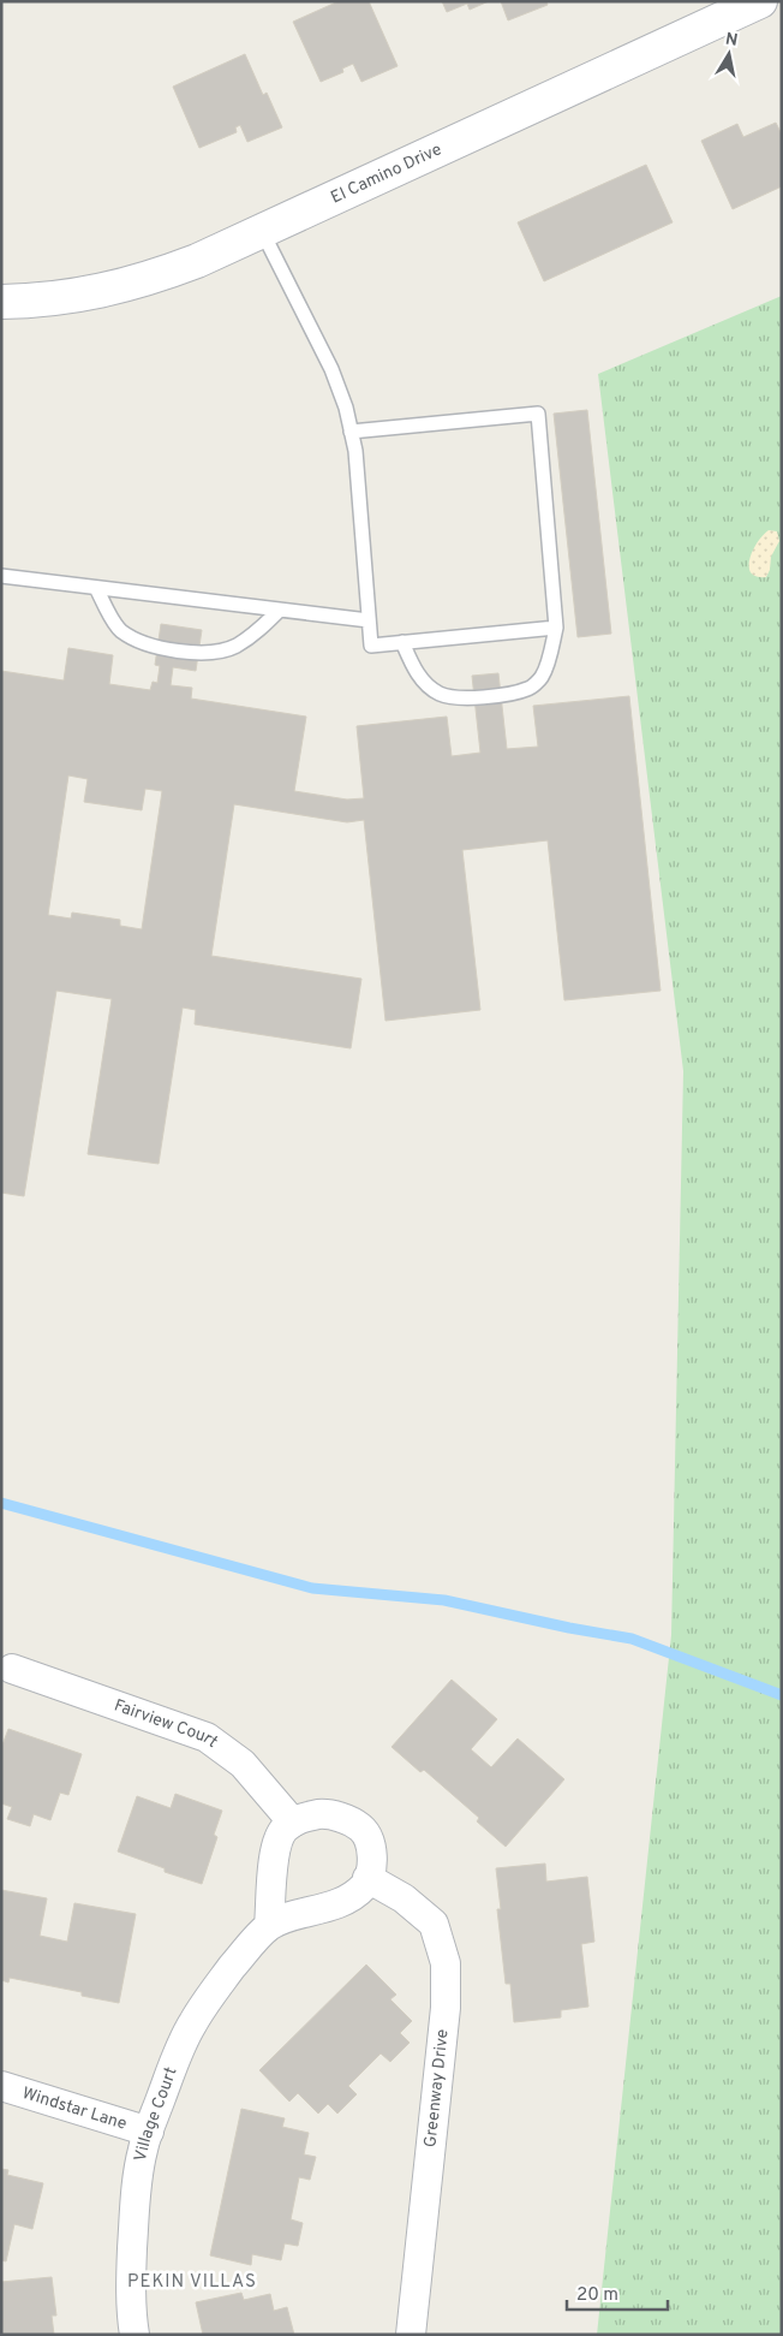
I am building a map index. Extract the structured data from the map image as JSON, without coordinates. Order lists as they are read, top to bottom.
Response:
{
  "streets": {
    "street": [
      "El Camino Drive",
      "Fairview Court",
      "Greenway Drive",
      "Windstar Lane",
      "Village Court"
    ]
  },
  "crossings": [
    ["Greenway Drive", "Village Court"],
    ["Windstar Lane", "Village Court"]
  ],
  "districts": ["PEKIN VILLAS"],
  "scale_bar": "20 m",
  "north": "top"
}
